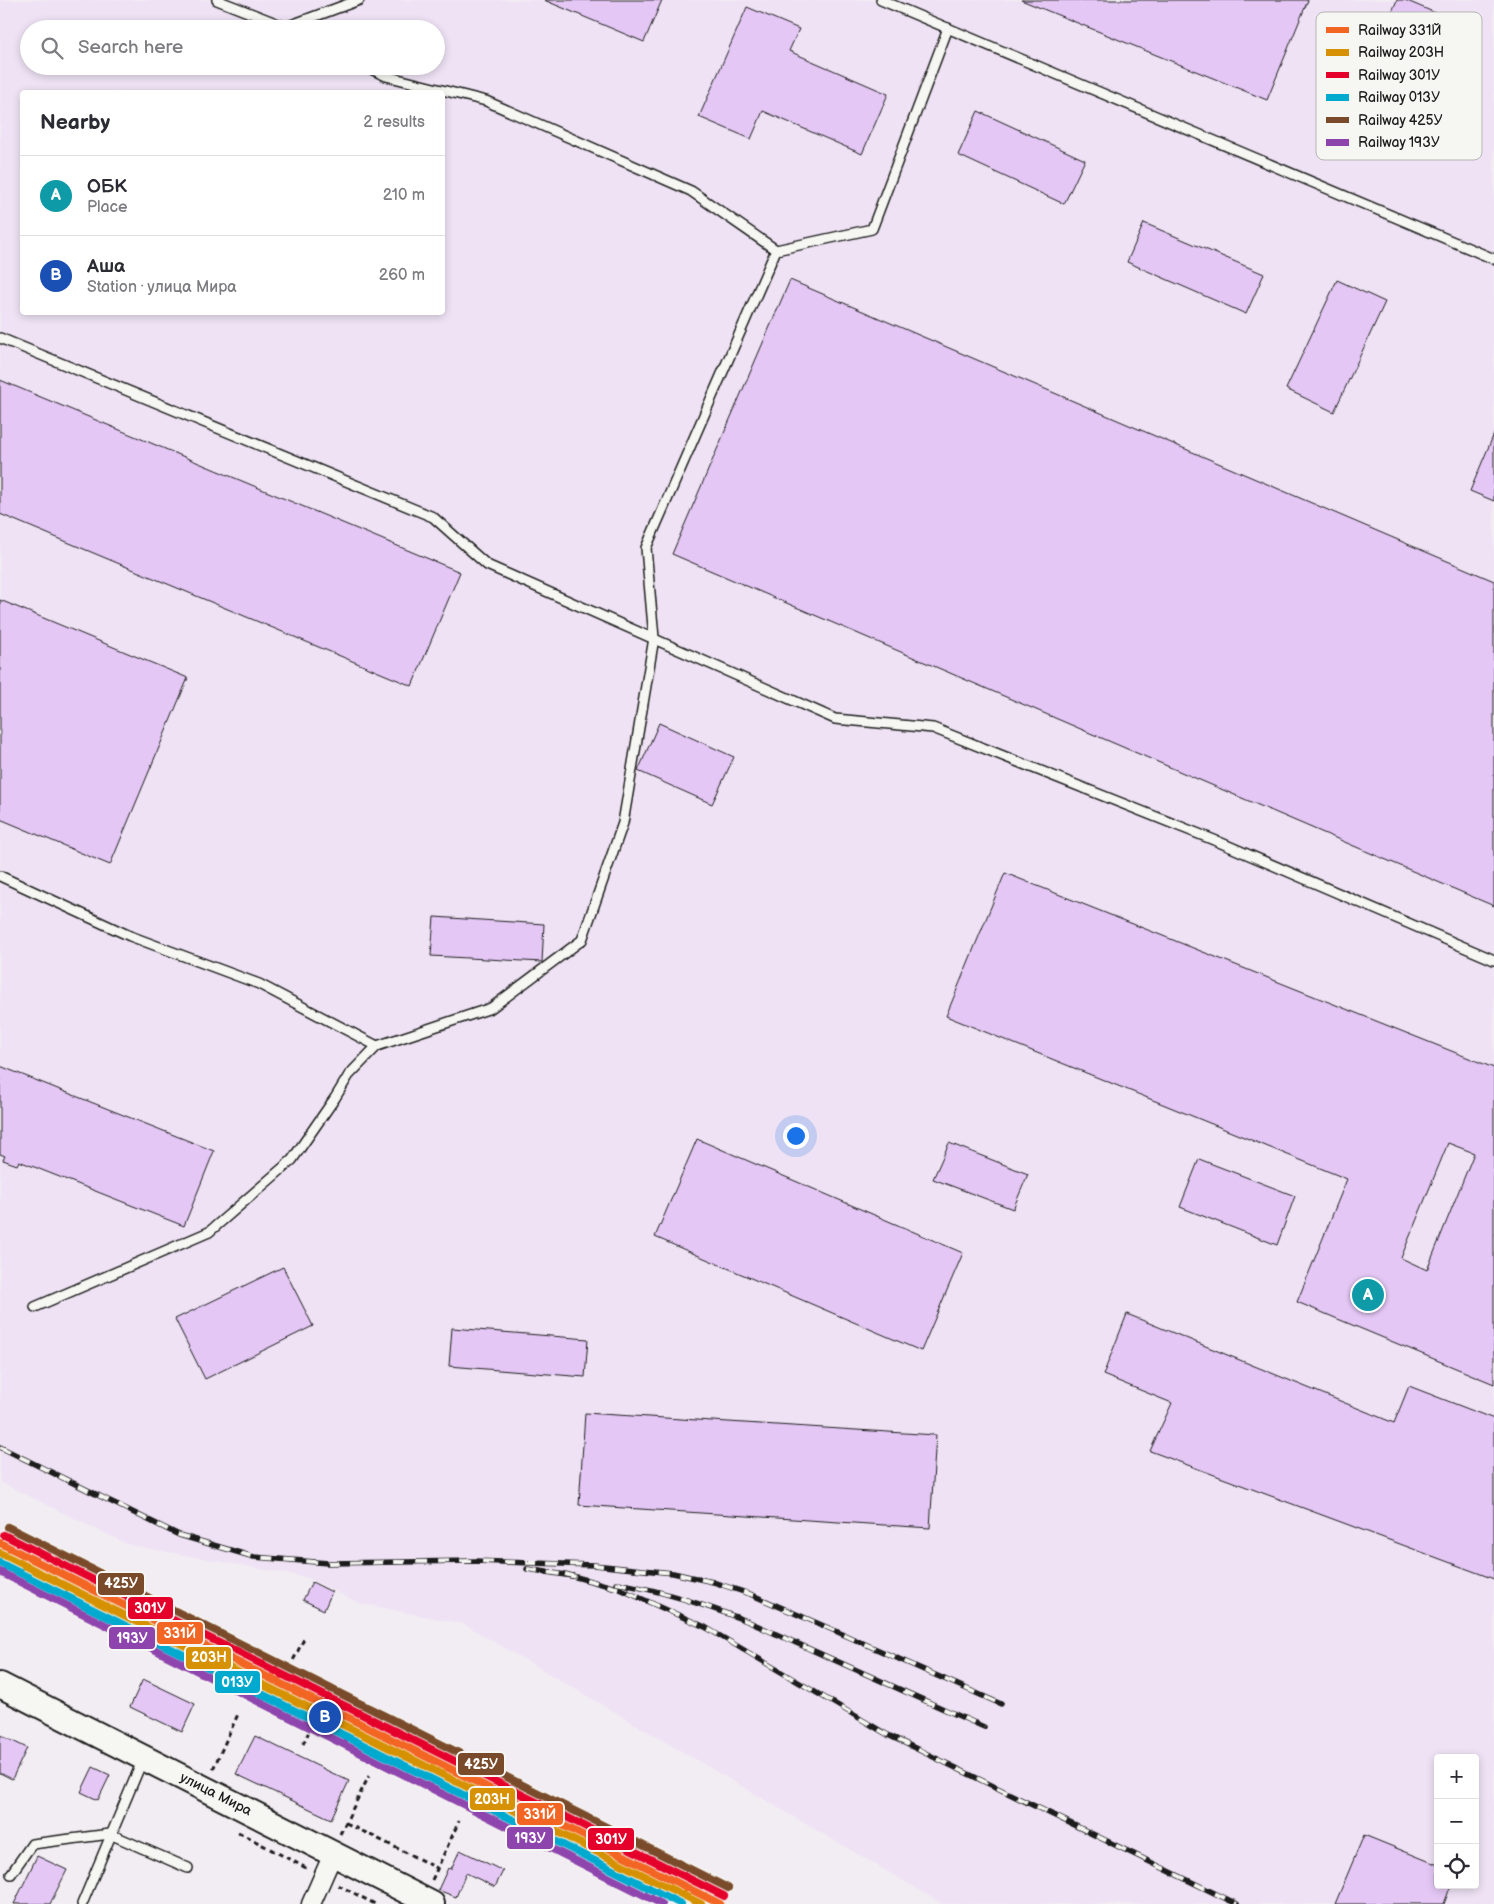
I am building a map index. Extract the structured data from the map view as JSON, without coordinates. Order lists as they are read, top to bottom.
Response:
{
  "streets": {
    "street": ["улица Мира"]
  },
  "lines": [
    "rail line 425У",
    "rail line 301У",
    "rail line 331Й",
    "rail line 203Н",
    "rail line 013У",
    "rail line 193У"
  ],
  "legend": [
    "Railway 331Й",
    "Railway 203Н",
    "Railway 301У",
    "Railway 013У",
    "Railway 425У",
    "Railway 193У"
  ],
  "page": {
    "search": "Search here",
    "heading": ["Nearby", "2 results"],
    "list": [
      {
        "mark": "A",
        "name": "ОБК",
        "note": "Place",
        "value": "210 m"
      },
      {
        "mark": "B",
        "name": "Аша",
        "note": "Station · улица Мира",
        "value": "260 m"
      }
    ],
    "pins": ["A", "B"],
    "map_buttons": ["+", "−"]
  }
}
